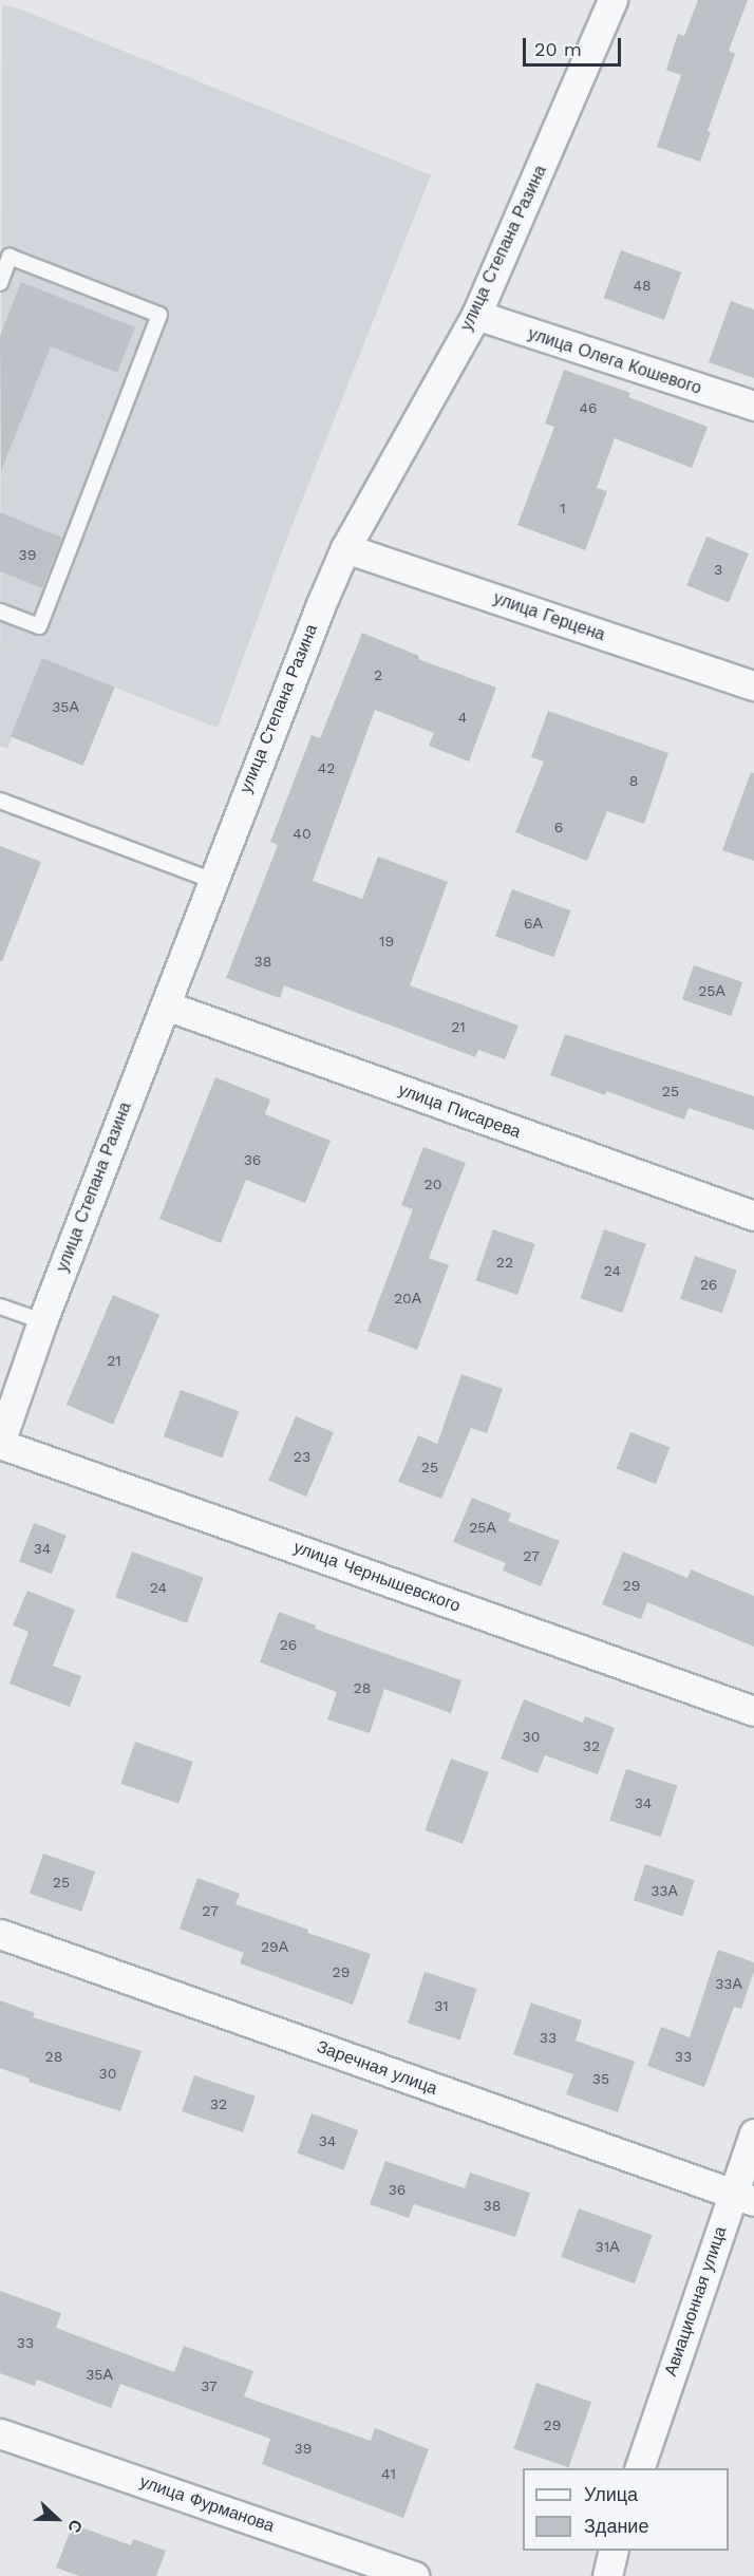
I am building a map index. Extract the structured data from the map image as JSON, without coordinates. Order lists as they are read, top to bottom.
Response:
{
  "streets": {
    "street": [
      "улица Степана Разина",
      "улица Олега Кошевого",
      "улица Герцена",
      "улица Писарева",
      "улица Чернышевского",
      "Заречная улица",
      "Авиационная улица",
      "улица Фурманова"
    ]
  },
  "crossings": [
    ["улица Степана Разина", "улица Олега Кошевого"],
    ["улица Степана Разина", "улица Герцена"],
    ["улица Степана Разина", "улица Писарева"],
    ["улица Степана Разина", "улица Чернышевского"],
    ["Заречная улица", "Авиационная улица"]
  ],
  "house_numbers": [
    "48",
    "46",
    "1",
    "39",
    "3",
    "2",
    "35А",
    "4",
    "42",
    "8",
    "6",
    "40",
    "6А",
    "19",
    "38",
    "25А",
    "21",
    "25",
    "36",
    "20",
    "22",
    "24",
    "26",
    "20А",
    "21",
    "23",
    "25",
    "25А",
    "34",
    "27",
    "29",
    "24",
    "26",
    "28",
    "30",
    "32",
    "34",
    "25",
    "33А",
    "27",
    "29А",
    "29",
    "33А",
    "31",
    "33",
    "28",
    "33",
    "30",
    "35",
    "32",
    "34",
    "36",
    "38",
    "31А",
    "33",
    "35А",
    "37",
    "29",
    "39",
    "41"
  ],
  "legend": ["Улица", "Здание"],
  "scale_bar": "20 m",
  "north": "right"
}
